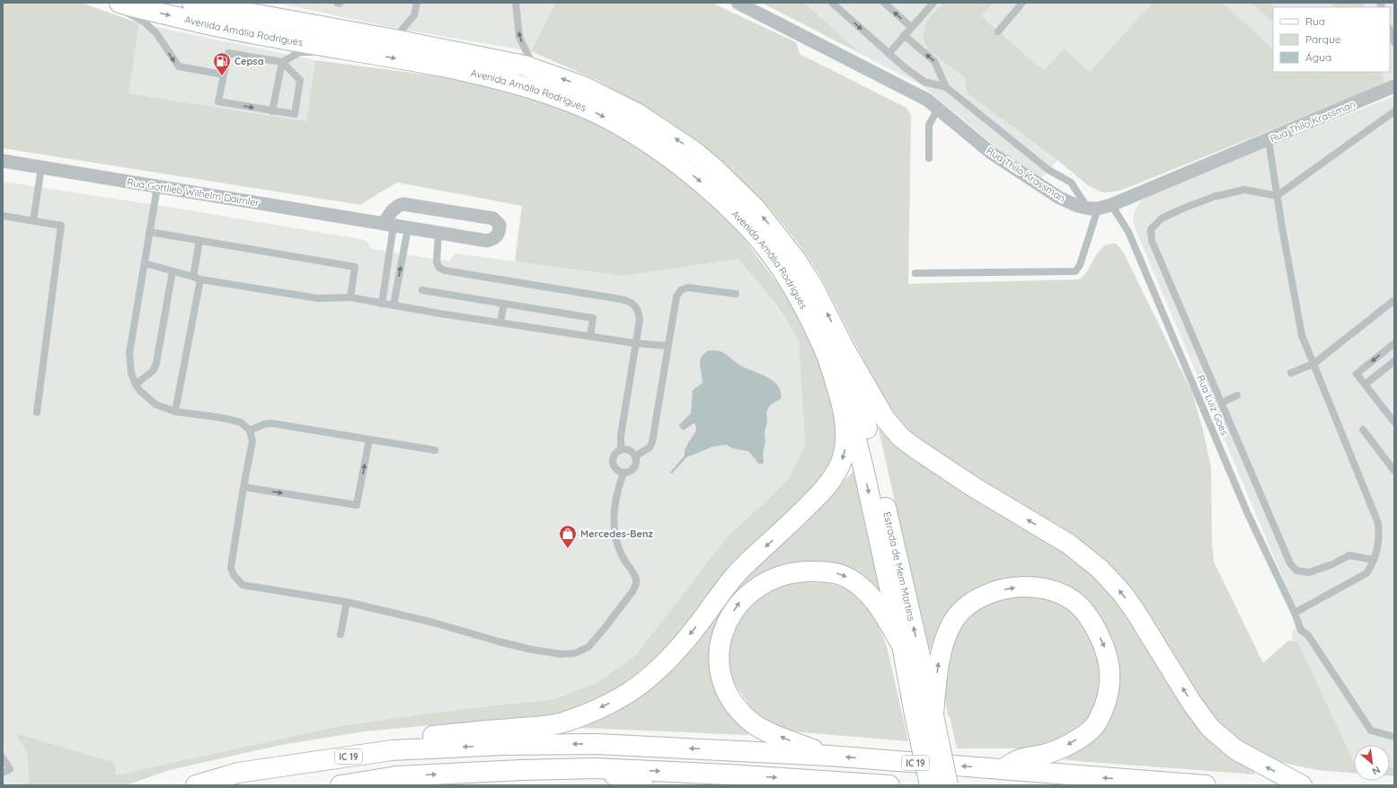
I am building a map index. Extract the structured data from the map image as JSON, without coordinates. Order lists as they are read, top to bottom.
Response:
{
  "streets": {
    "main road": ["Avenida Amália Rodrigues", "Estrada de Mem Martins", "IC 19"],
    "street": ["Rua Thilo Krassman", "Rua Gottlieb Wilhelm Daimler"],
    "lane": ["Rua Luiz Goes"]
  },
  "crossings": [
    ["Avenida Amália Rodrigues", "Estrada de Mem Martins"],
    ["Rua Thilo Krassman", "Rua Luiz Goes"]
  ],
  "places": {
    "fuel station": ["Cepsa"],
    "shop": ["Mercedes-Benz"]
  },
  "legend": ["Rua", "Parque", "Água"],
  "north": "bottom right"
}
